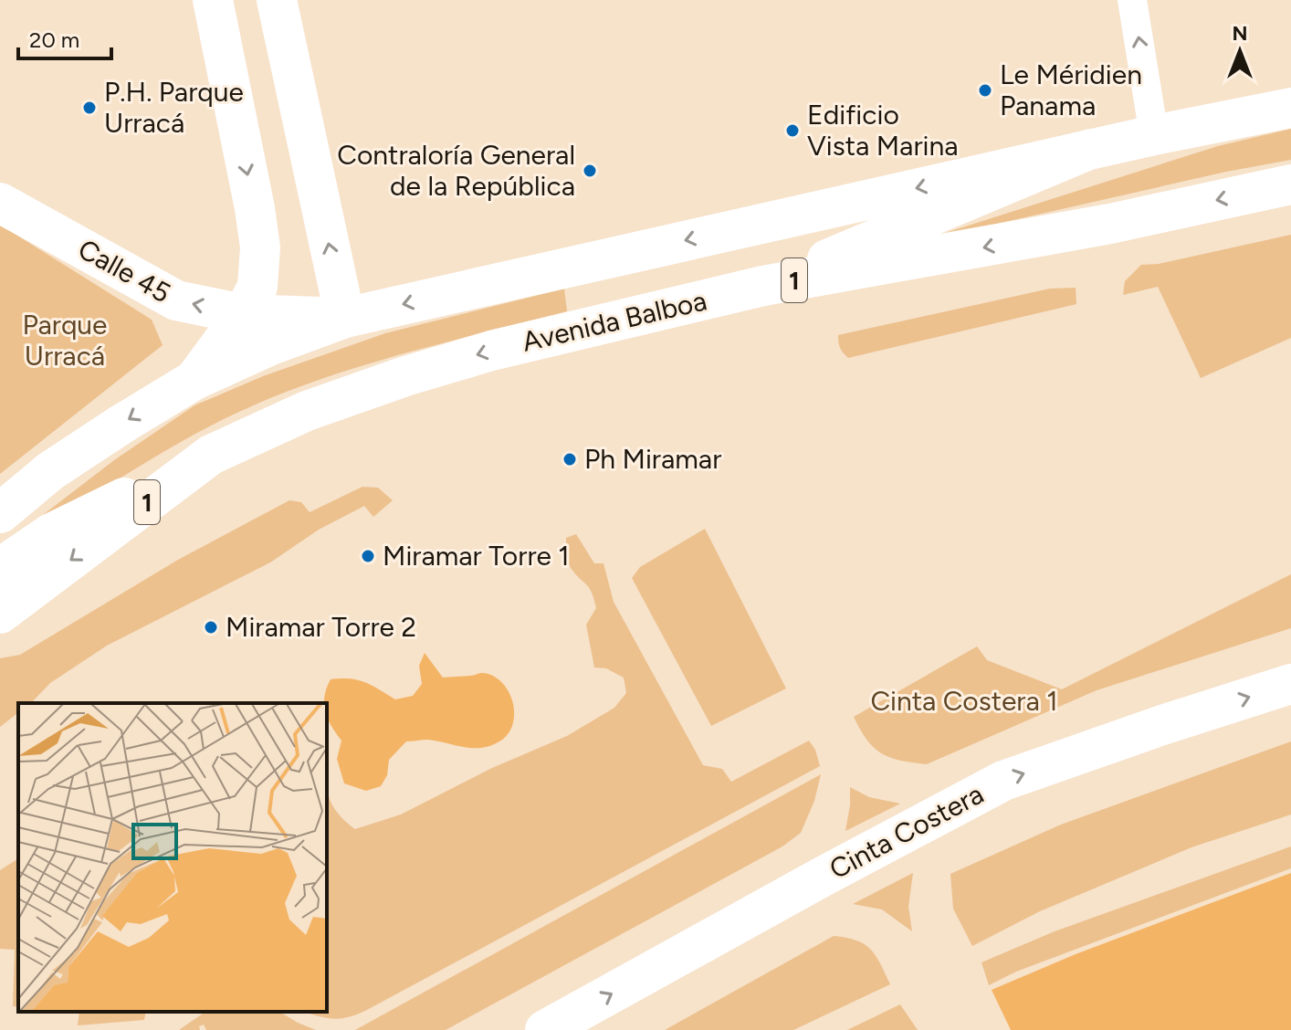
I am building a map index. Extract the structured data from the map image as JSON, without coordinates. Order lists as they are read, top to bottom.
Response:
{
  "streets": {
    "main road": [
      "Calle 45",
      "1",
      "Avenida Balboa",
      "Cinta Costera"
    ]
  },
  "crossings": [
    ["Calle 45", "1"]
  ],
  "one_way": ["Calle 45", "Cinta Costera"],
  "parks": ["Parque Urracá", "Cinta Costera 1"],
  "places": [
    "Le Méridien Panama",
    "P.H. Parque Urracá",
    "Edificio Vista Marina",
    "Contraloría General de la República",
    "Ph Miramar",
    "Miramar Torre 1",
    "Miramar Torre 2"
  ],
  "scale_bar": "20 m",
  "north": "top"
}
